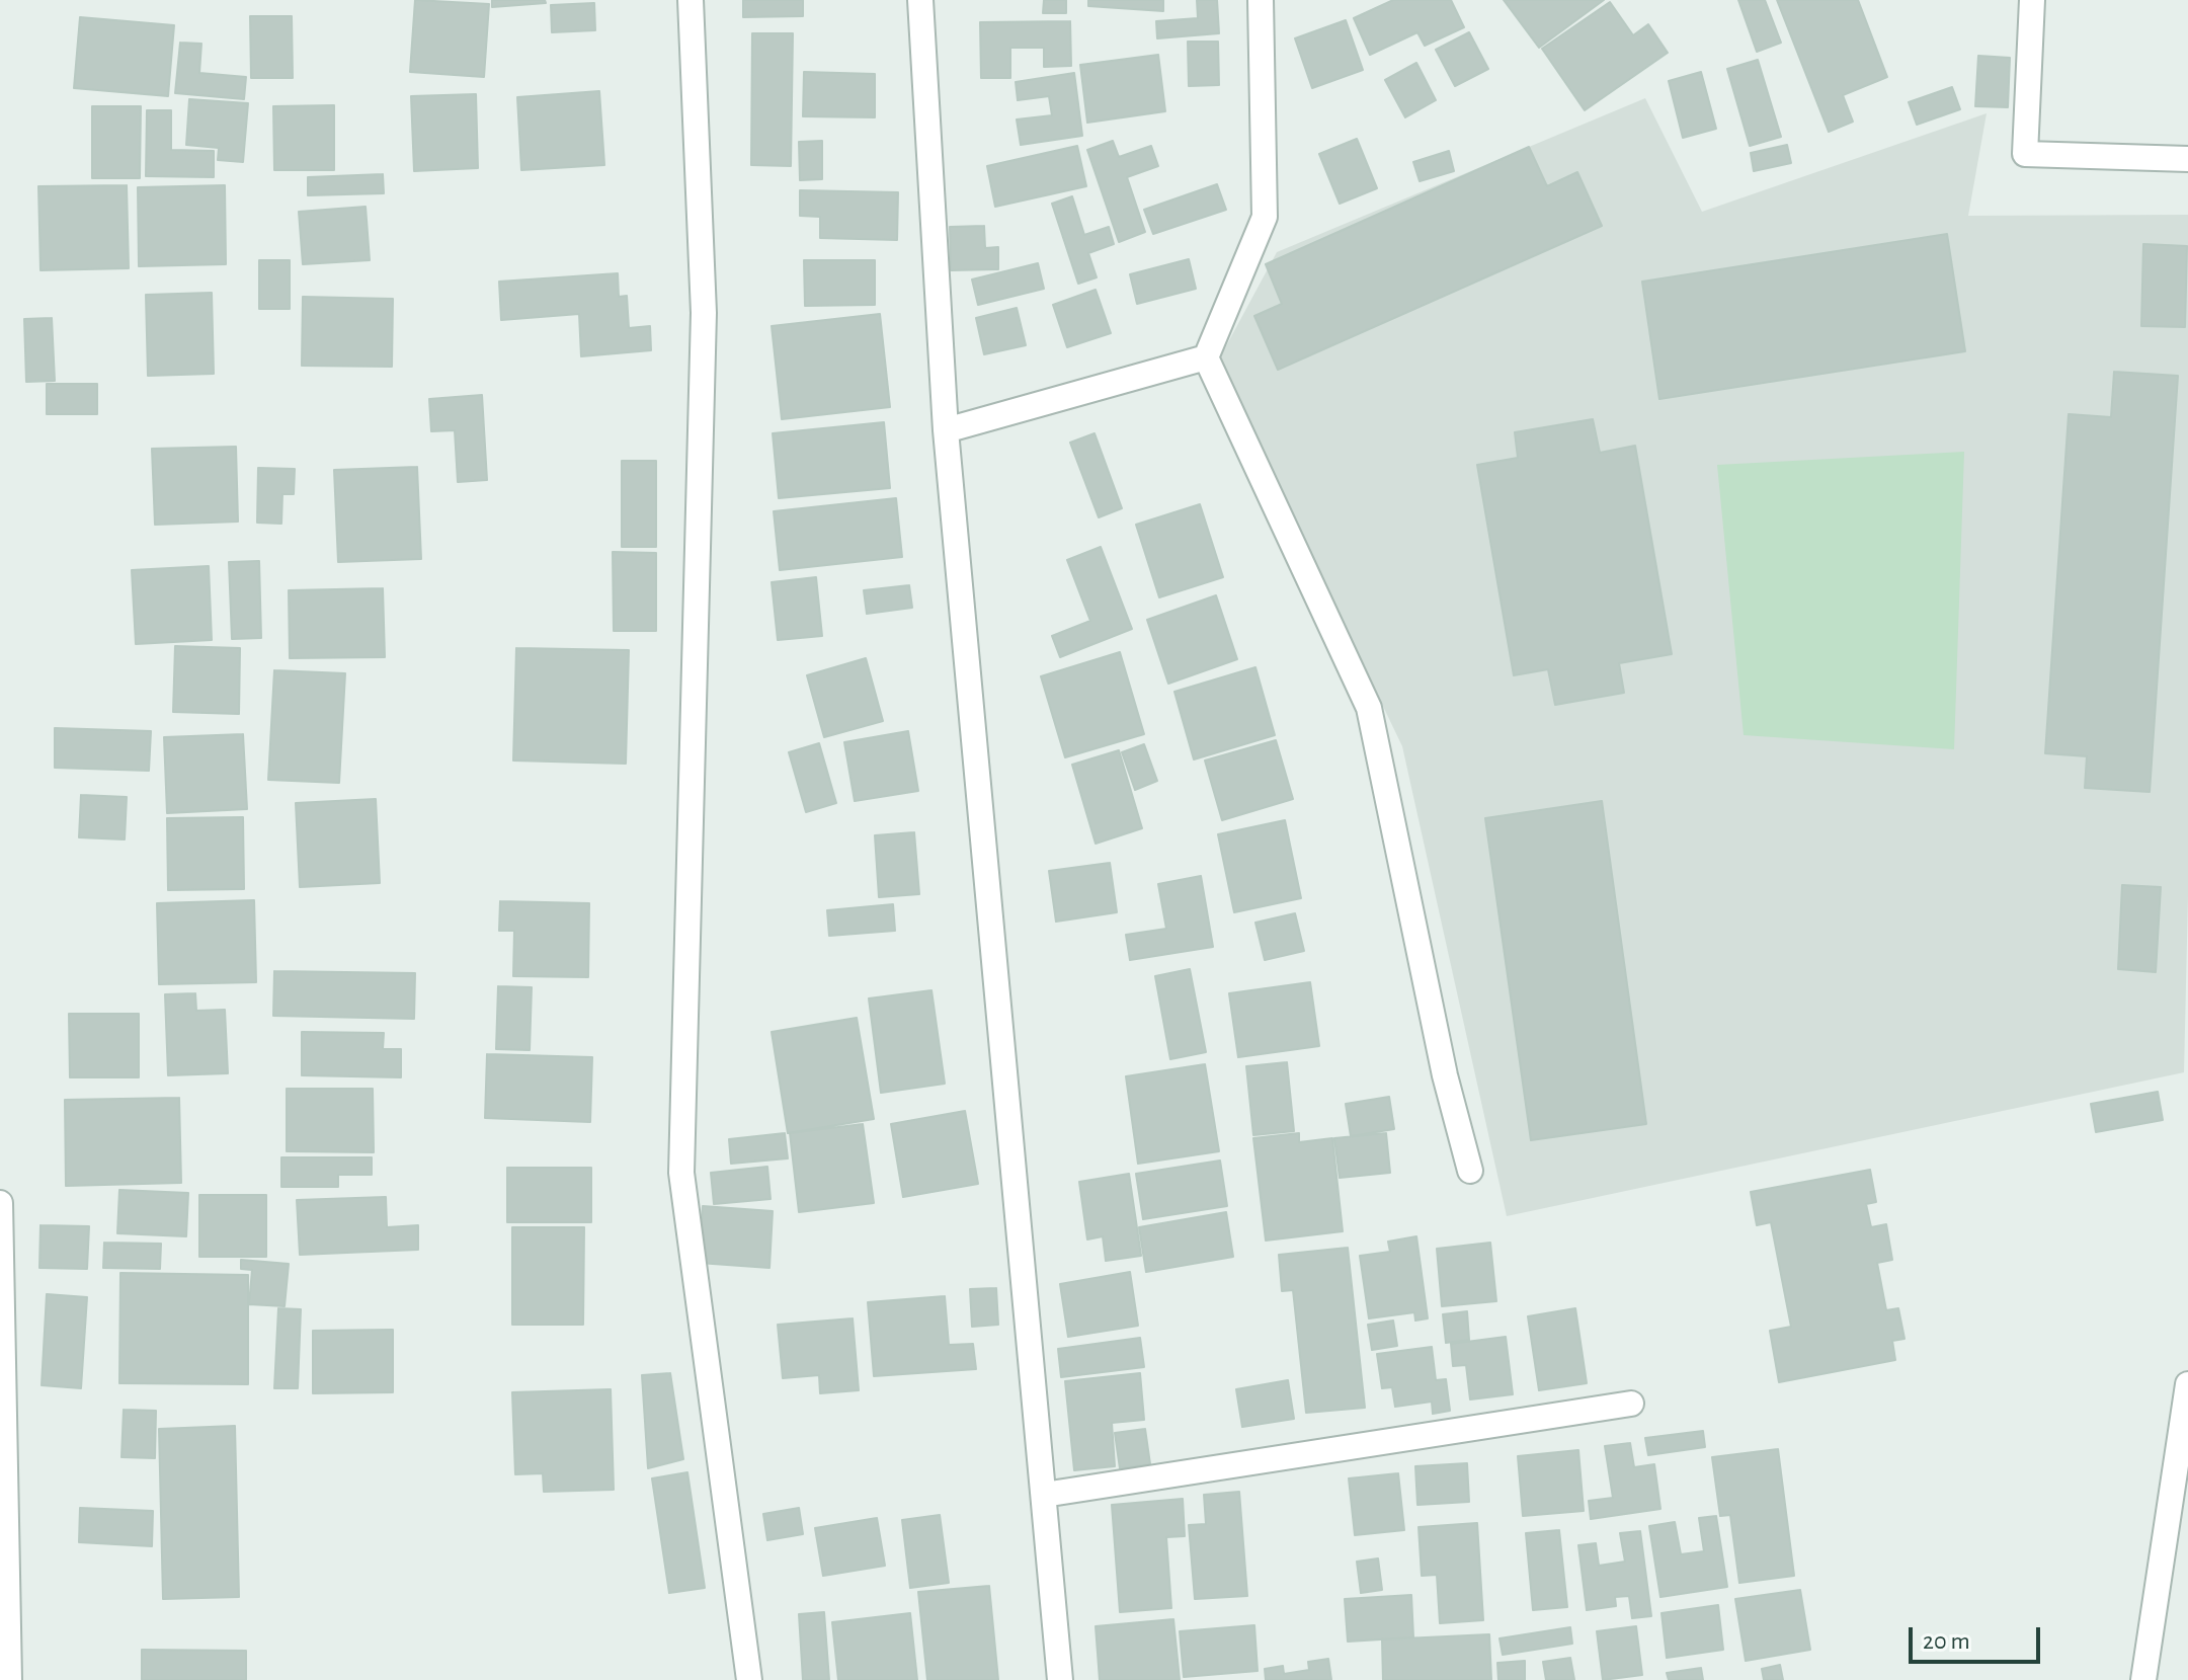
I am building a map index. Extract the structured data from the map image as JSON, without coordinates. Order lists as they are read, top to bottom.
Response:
{
  "scale_bar": "20 m"
}
